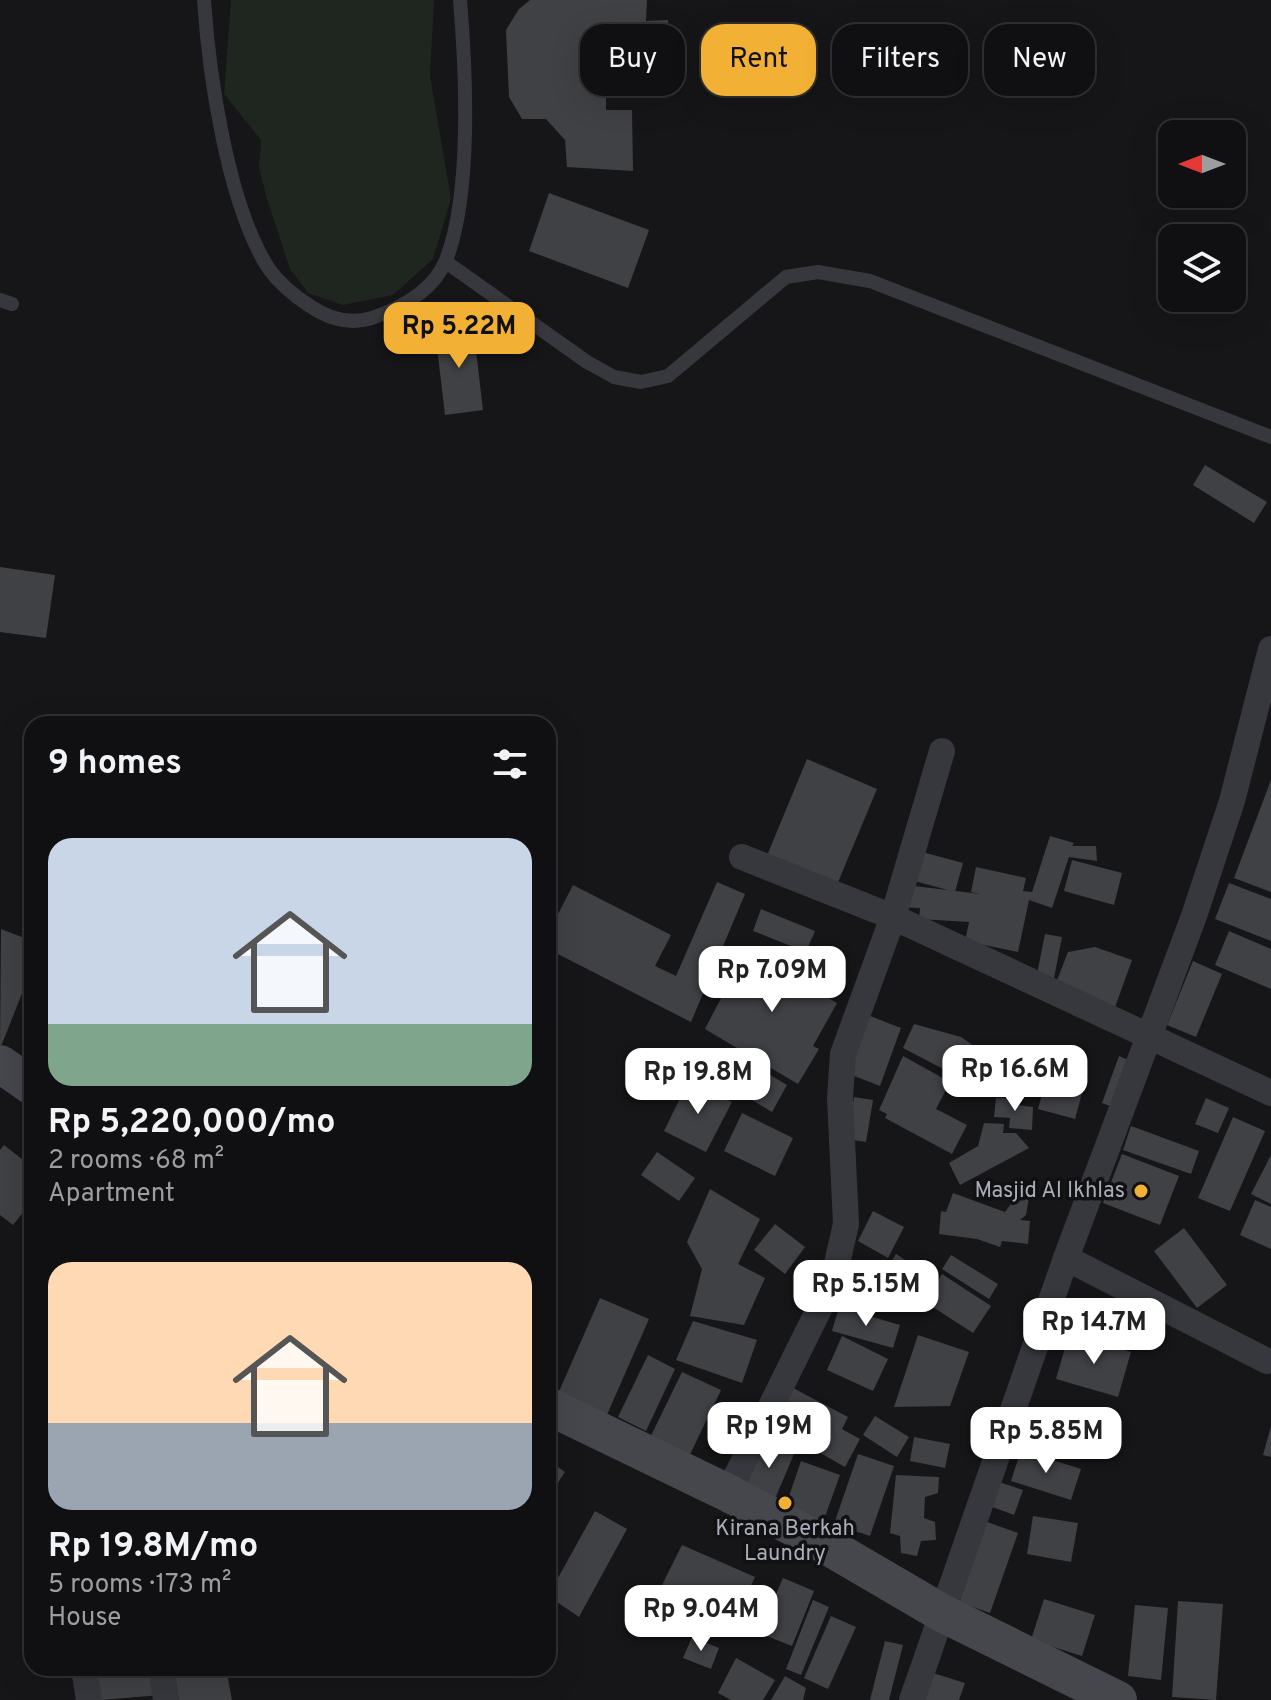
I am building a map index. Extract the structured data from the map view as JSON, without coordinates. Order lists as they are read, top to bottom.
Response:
{
  "places": ["Masjid Al Ikhlas", "Kirana Berkah Laundry"],
  "north": "left",
  "page": {
    "chip": [
      "Buy",
      "Rent",
      "Filters",
      "New"
    ],
    "price": [
      "Rp 5.22M",
      "Rp 7.09M",
      "Rp 16.6M",
      "Rp 19.8M",
      "Rp 5.15M",
      "Rp 14.7M",
      "Rp 19M",
      "Rp 5.85M",
      "Rp 9.04M"
    ],
    "heading": "9 homes",
    "list": [
      {
        "name": "Rp 5,220,000/mo",
        "note": "2 rooms · 68 m² · Apartment"
      },
      {
        "name": "Rp 19.8M/mo",
        "note": "5 rooms · 173 m² · House"
      }
    ]
  }
}
